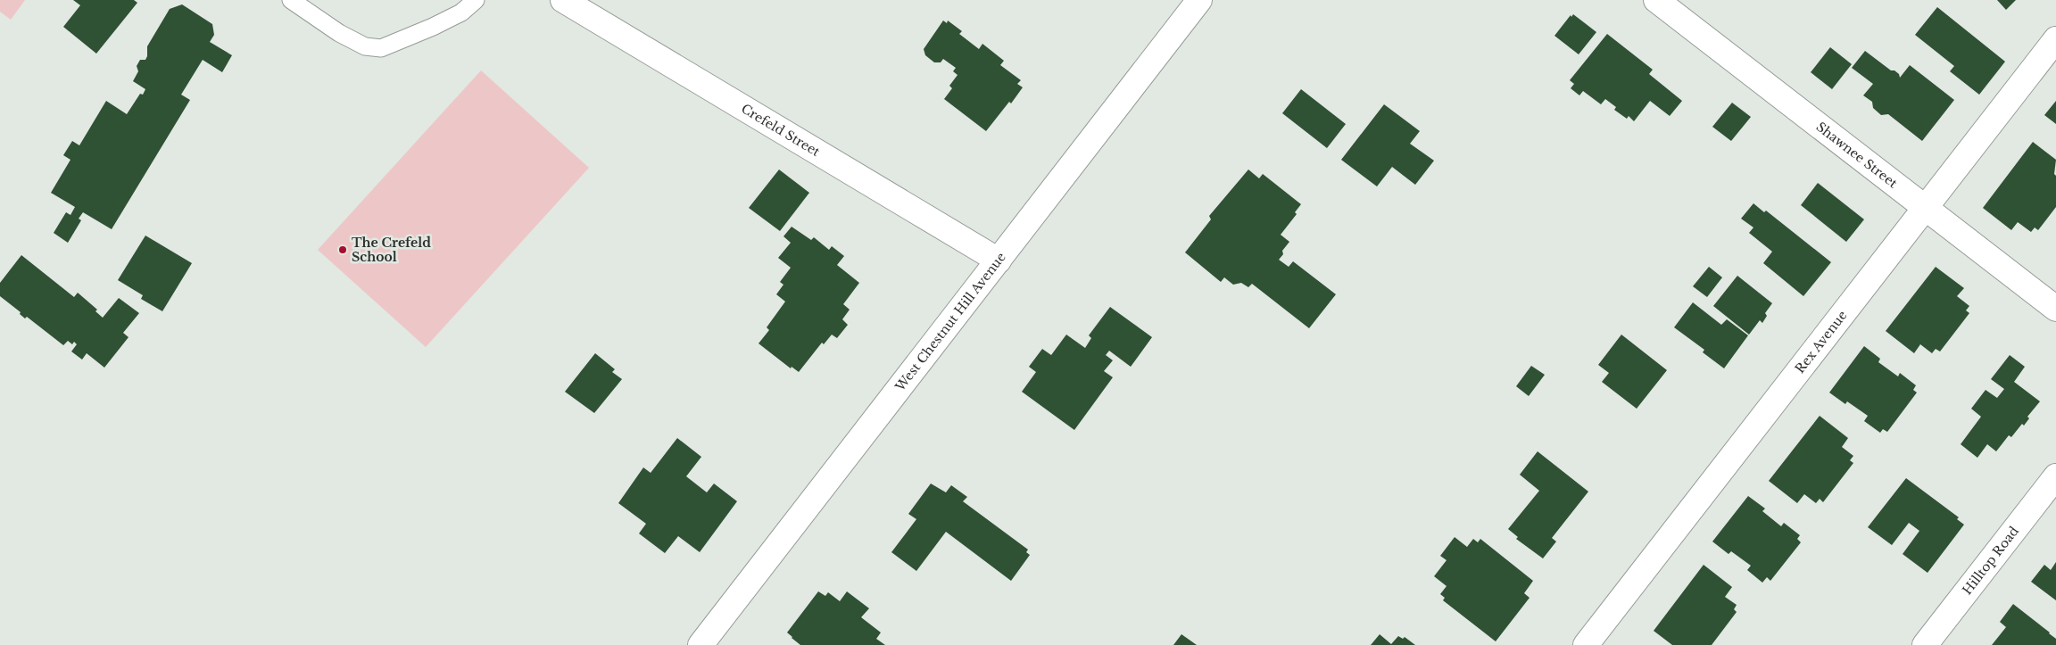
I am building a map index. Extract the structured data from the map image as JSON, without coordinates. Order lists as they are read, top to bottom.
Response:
{
  "streets": {
    "street": [
      "Crefeld Street",
      "Shawnee Street",
      "West Chestnut Hill Avenue",
      "Rex Avenue",
      "Hilltop Road"
    ]
  },
  "crossings": [
    ["Crefeld Street", "West Chestnut Hill Avenue"],
    ["Shawnee Street", "Rex Avenue"]
  ],
  "places": ["The Crefeld School"]
}
